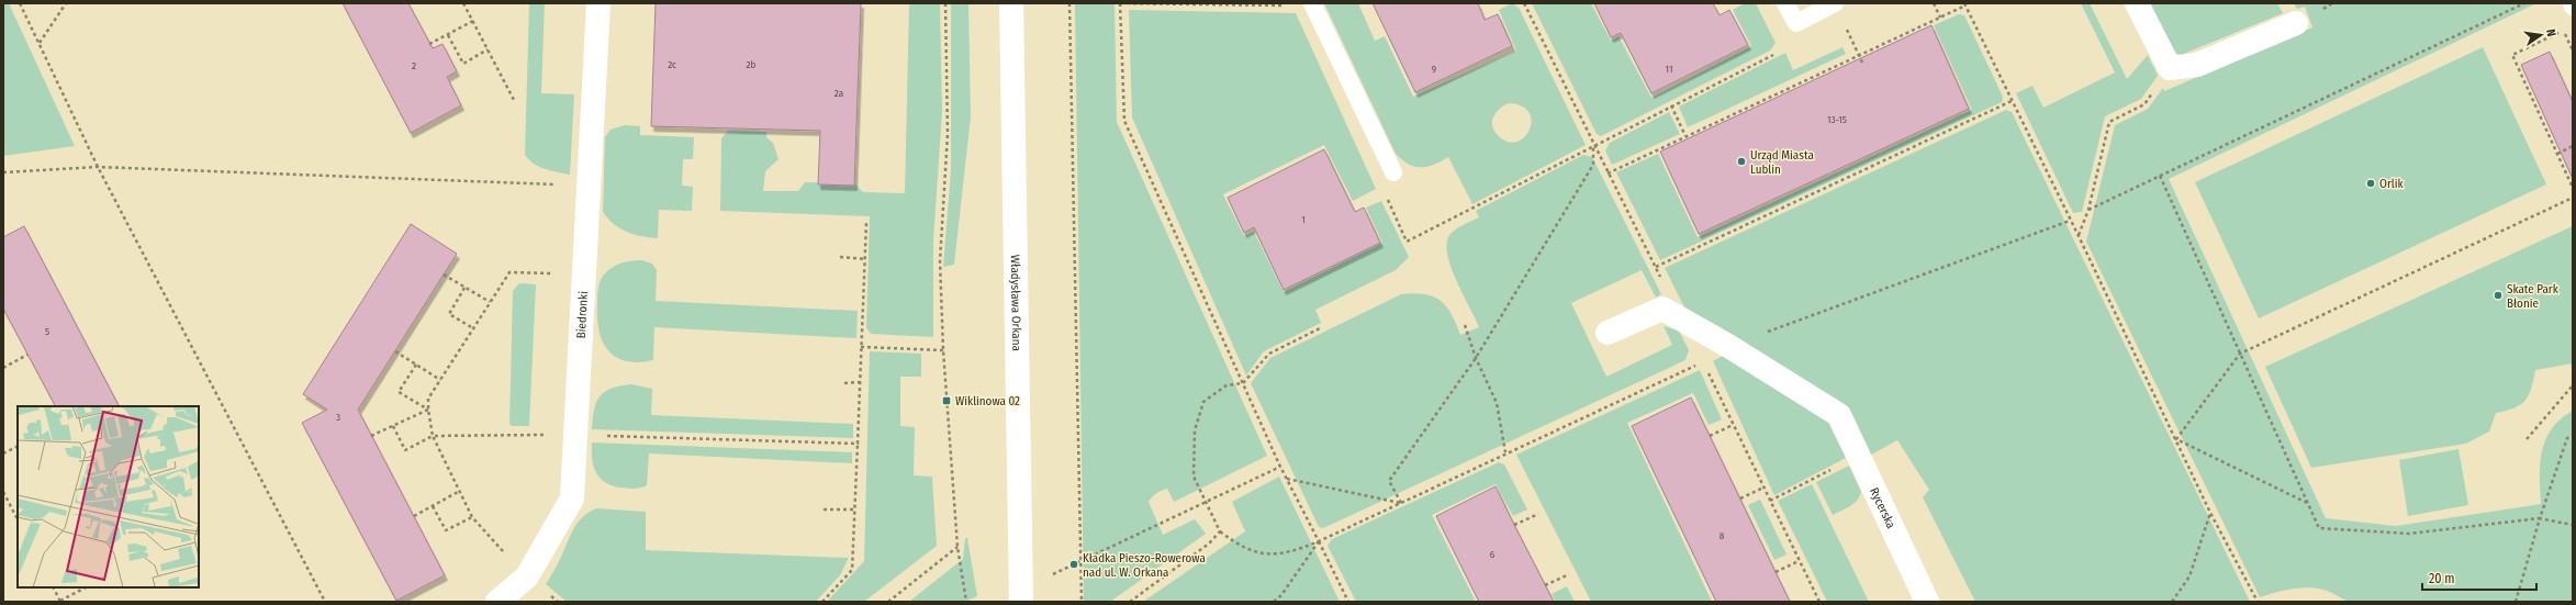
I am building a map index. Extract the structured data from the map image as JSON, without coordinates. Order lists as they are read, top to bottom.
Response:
{
  "streets": {
    "street": ["Władysława Orkana", "Biedronki", "Rycerska"]
  },
  "places": {
    "other": [
      "Urząd Miasta Lublin",
      "Orlik",
      "Skate Park Błonie",
      "Kładka Pieszo-Rowerowa nad ul. W. Orkana"
    ],
    "transit": ["Wiklinowa 02"]
  },
  "house_numbers": [
    "2c",
    "2b",
    "2",
    "9",
    "11",
    "2a",
    "13-15",
    "1",
    "5",
    "3",
    "8",
    "6"
  ],
  "scale_bar": "20 m",
  "north": "right"
}
